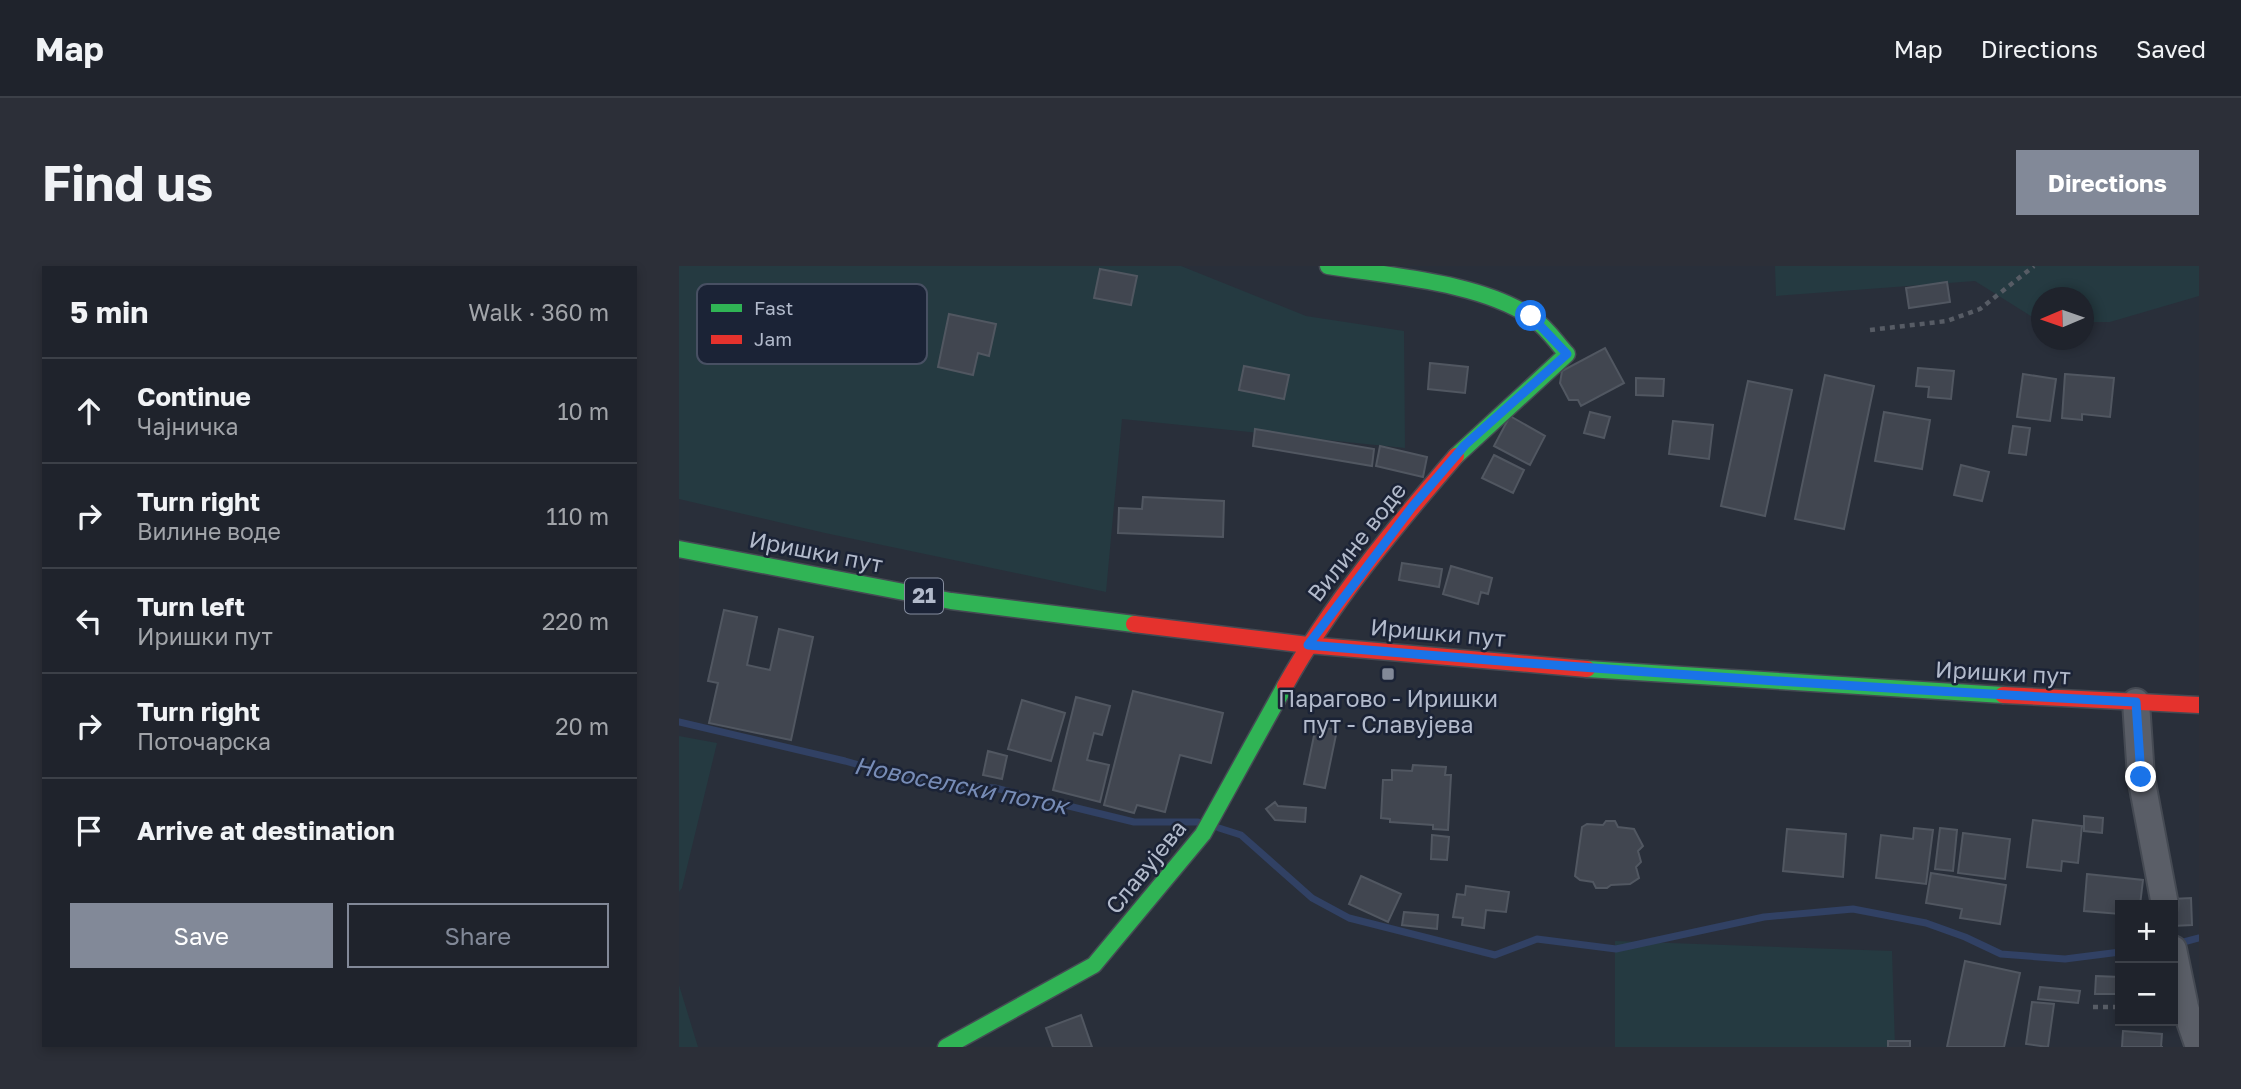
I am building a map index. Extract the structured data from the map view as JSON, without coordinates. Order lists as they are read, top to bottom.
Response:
{
  "streets": {
    "main road": [
      "Вилине воде",
      "Иришки пут",
      "21",
      "Славујева"
    ]
  },
  "crossings": [
    ["Вилине воде", "Иришки пут"],
    ["Вилине воде", "Славујева"],
    ["Иришки пут", "Славујева"]
  ],
  "water": ["Новоселски поток"],
  "places": {
    "transit": ["Парагово - Иришки пут - Славујева"]
  },
  "legend": ["Fast", "Jam"],
  "north": "left",
  "page": {
    "header": "Map",
    "nav": ["Map", "Directions", "Saved"],
    "buttons": [
      "Directions",
      ["Save", "Share"]
    ],
    "title": "Find us",
    "heading": ["5 min", "Walk · 360 m"],
    "list": [
      ["Continue", "Чајничка", "10 m"],
      ["Turn right", "Вилине воде", "110 m"],
      ["Turn left", "Иришки пут", "220 m"],
      ["Turn right", "Поточарска", "20 m"],
      "Arrive at destination"
    ],
    "map_buttons": ["+", "−"]
  }
}
